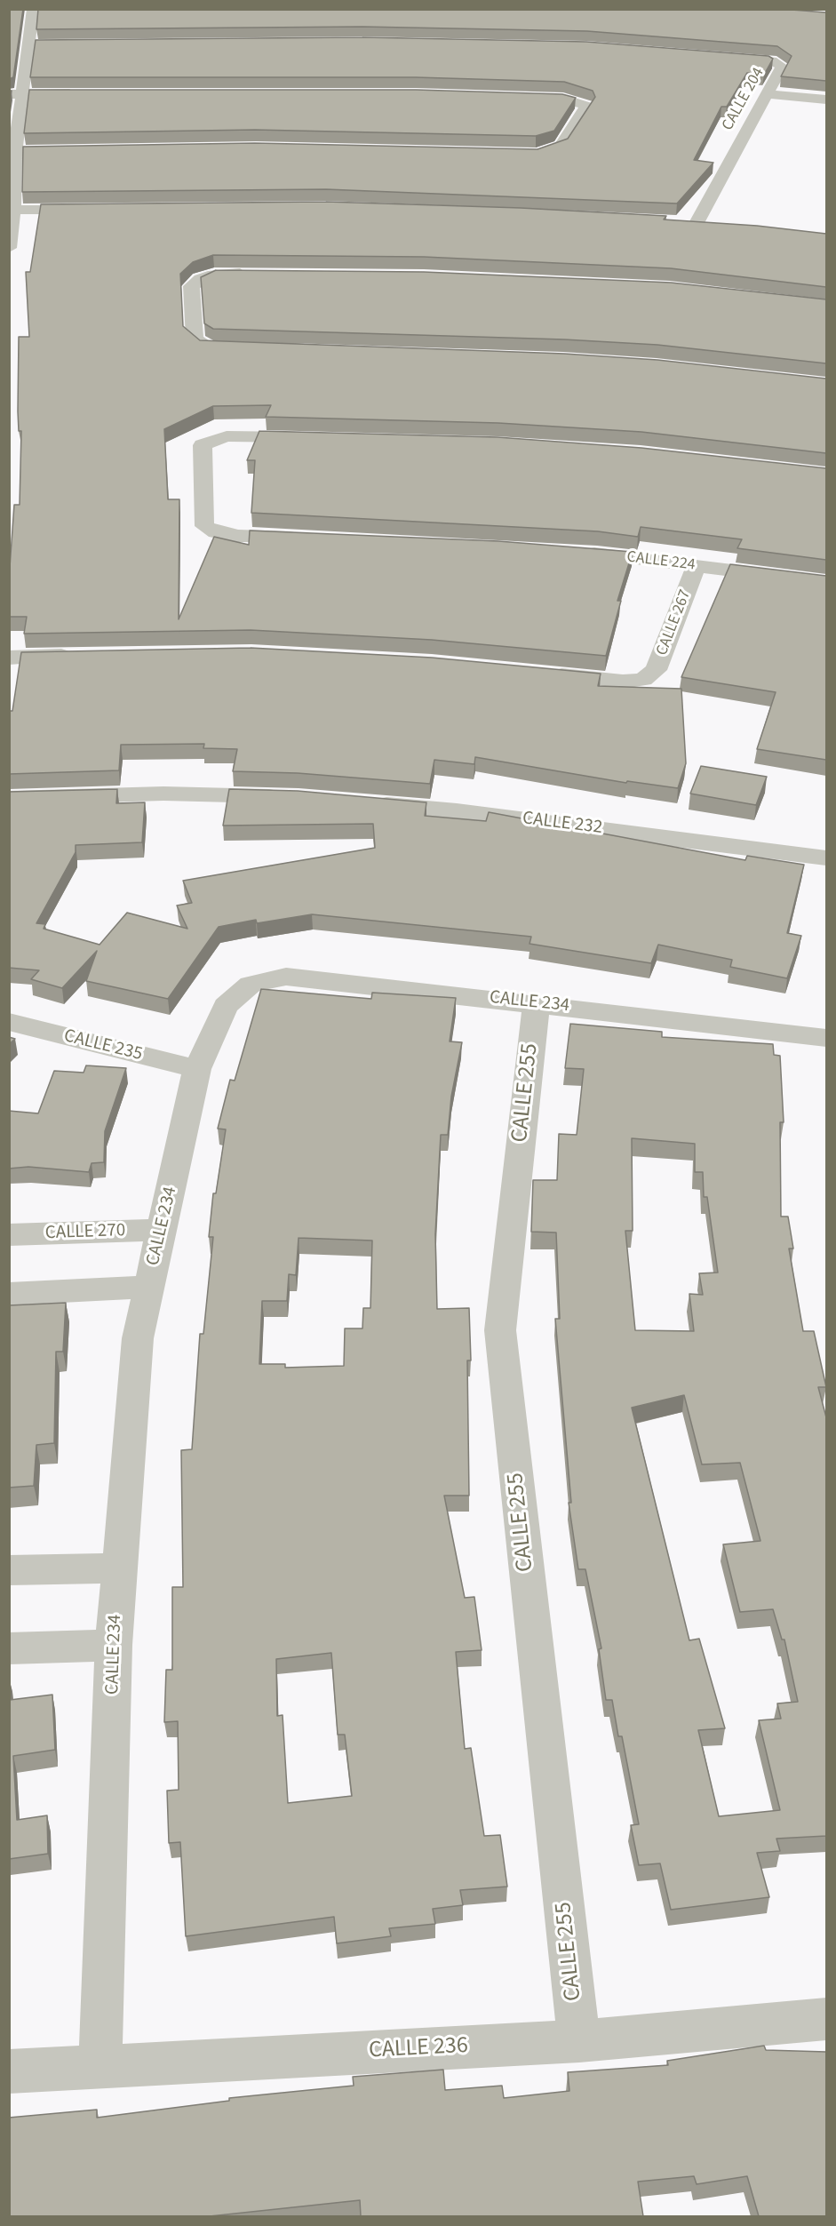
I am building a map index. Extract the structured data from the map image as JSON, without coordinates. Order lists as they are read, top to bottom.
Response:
{
  "streets": {
    "street": [
      "CALLE 204",
      "CALLE 224",
      "CALLE 267",
      "CALLE 232",
      "CALLE 234",
      "CALLE 235",
      "CALLE 255",
      "CALLE 270",
      "CALLE 236"
    ]
  },
  "crossings": [
    ["CALLE 224", "CALLE 267"],
    ["CALLE 234", "CALLE 235"],
    ["CALLE 234", "CALLE 255"],
    ["CALLE 234", "CALLE 270"],
    ["CALLE 234", "CALLE 236"],
    ["CALLE 255", "CALLE 236"]
  ]
}
